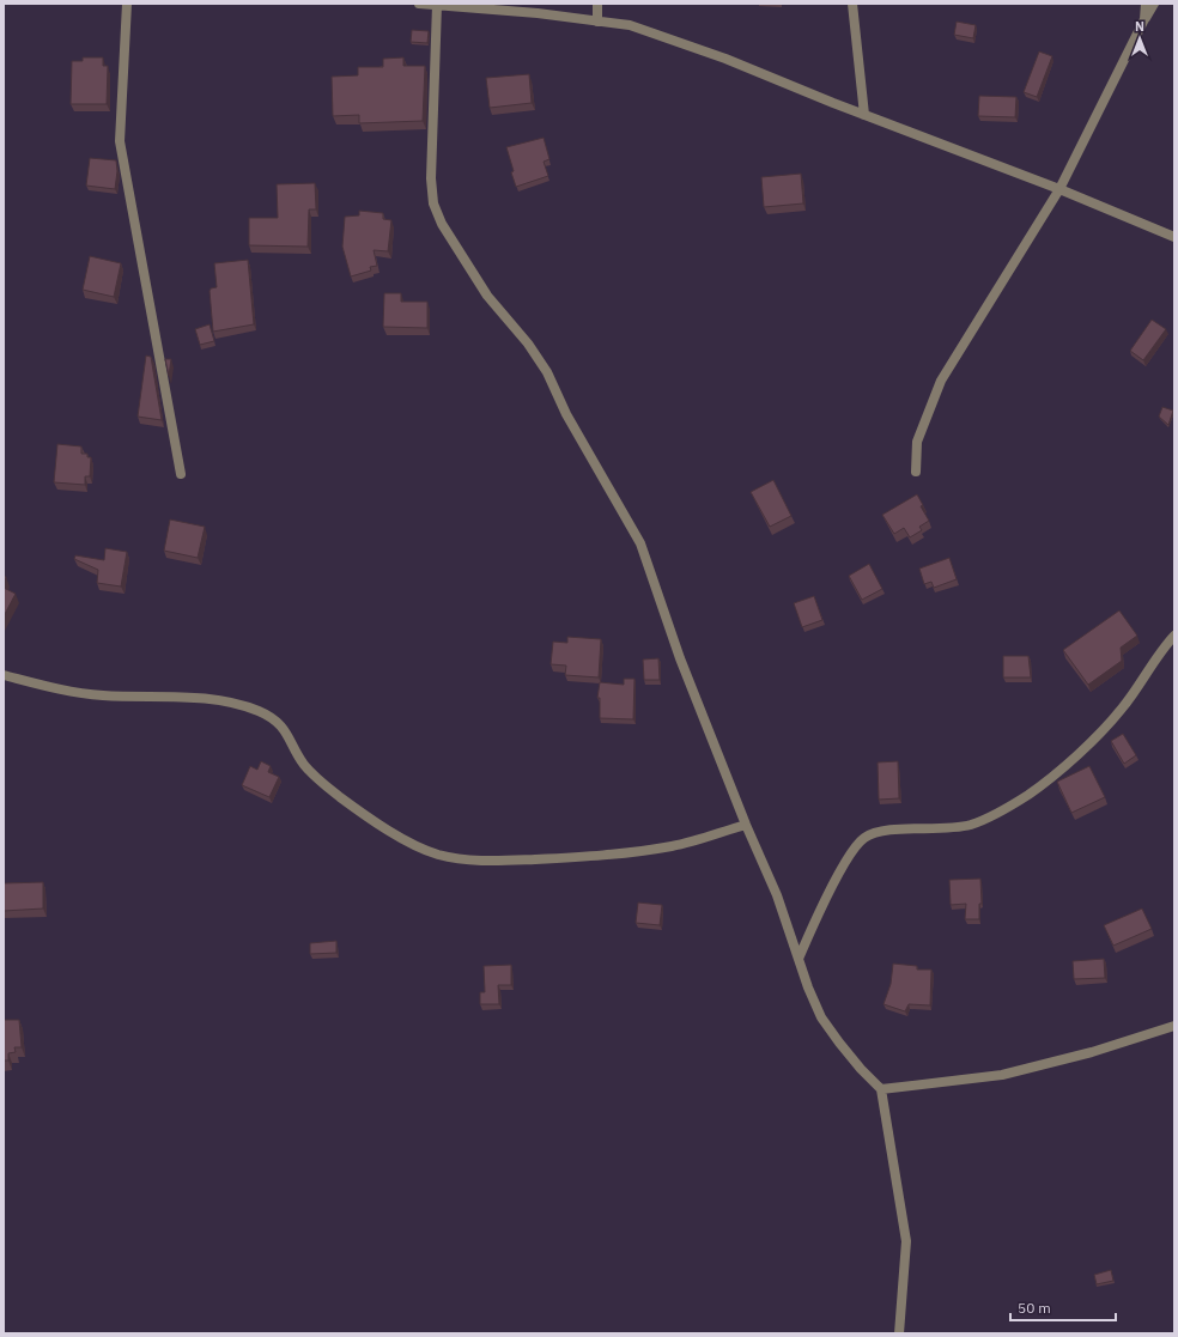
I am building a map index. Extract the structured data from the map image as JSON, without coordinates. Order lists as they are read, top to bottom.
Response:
{
  "scale_bar": "50 m",
  "north": "top"
}
